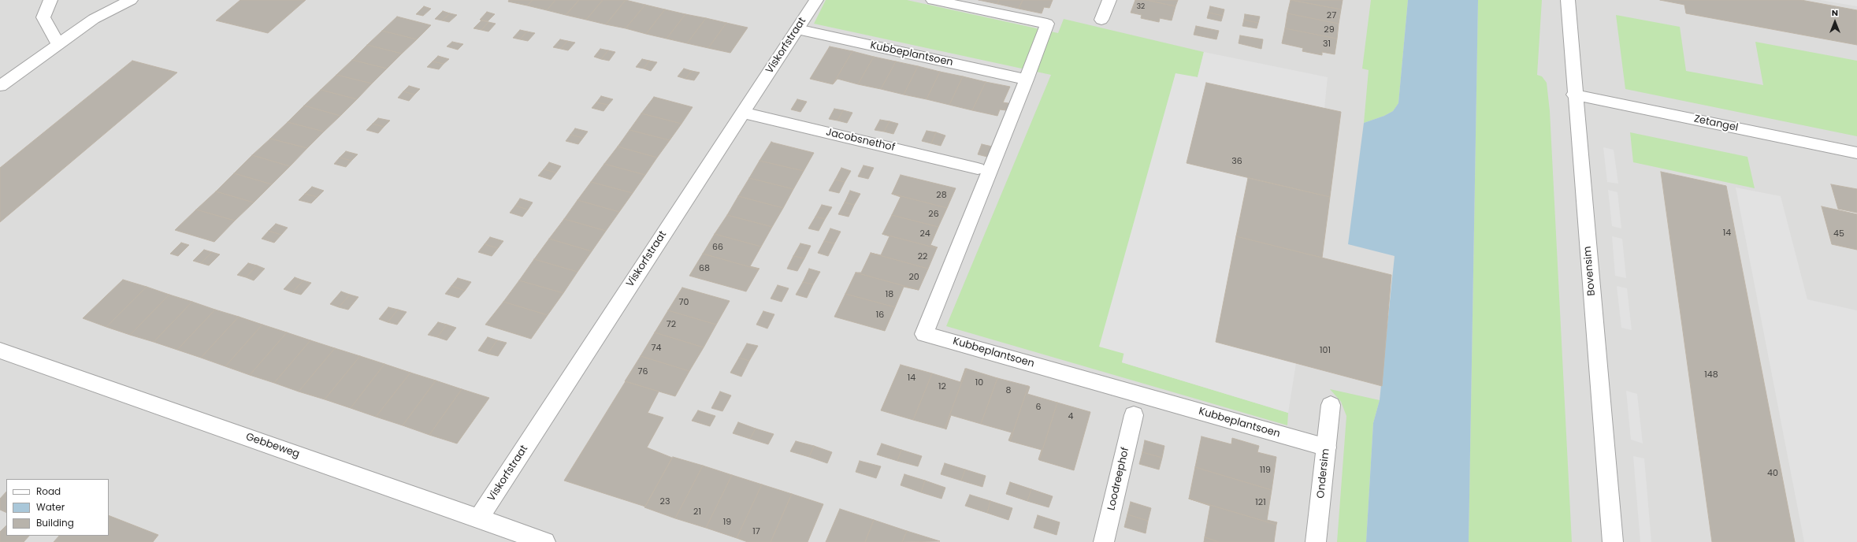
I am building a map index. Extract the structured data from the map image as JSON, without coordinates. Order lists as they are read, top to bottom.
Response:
{
  "streets": {
    "street": [
      "Viskorfstraat",
      "Kubbeplantsoen",
      "Zetangel",
      "Jacobsnethof",
      "Bovensim",
      "Gebbeweg",
      "Ondersim",
      "Loodreephof"
    ]
  },
  "crossings": [
    ["Viskorfstraat", "Kubbeplantsoen"],
    ["Viskorfstraat", "Jacobsnethof"],
    ["Viskorfstraat", "Gebbeweg"],
    ["Kubbeplantsoen", "Ondersim"],
    ["Zetangel", "Bovensim"]
  ],
  "house_numbers": [
    "32",
    "27",
    "29",
    "31",
    "36",
    "28",
    "26",
    "14",
    "24",
    "45",
    "66",
    "22",
    "68",
    "20",
    "18",
    "70",
    "16",
    "72",
    "74",
    "101",
    "76",
    "148",
    "14",
    "10",
    "12",
    "8",
    "6",
    "4",
    "119",
    "40",
    "23",
    "121",
    "21",
    "19",
    "17"
  ],
  "legend": ["Road", "Water", "Building"],
  "north": "top"
}
